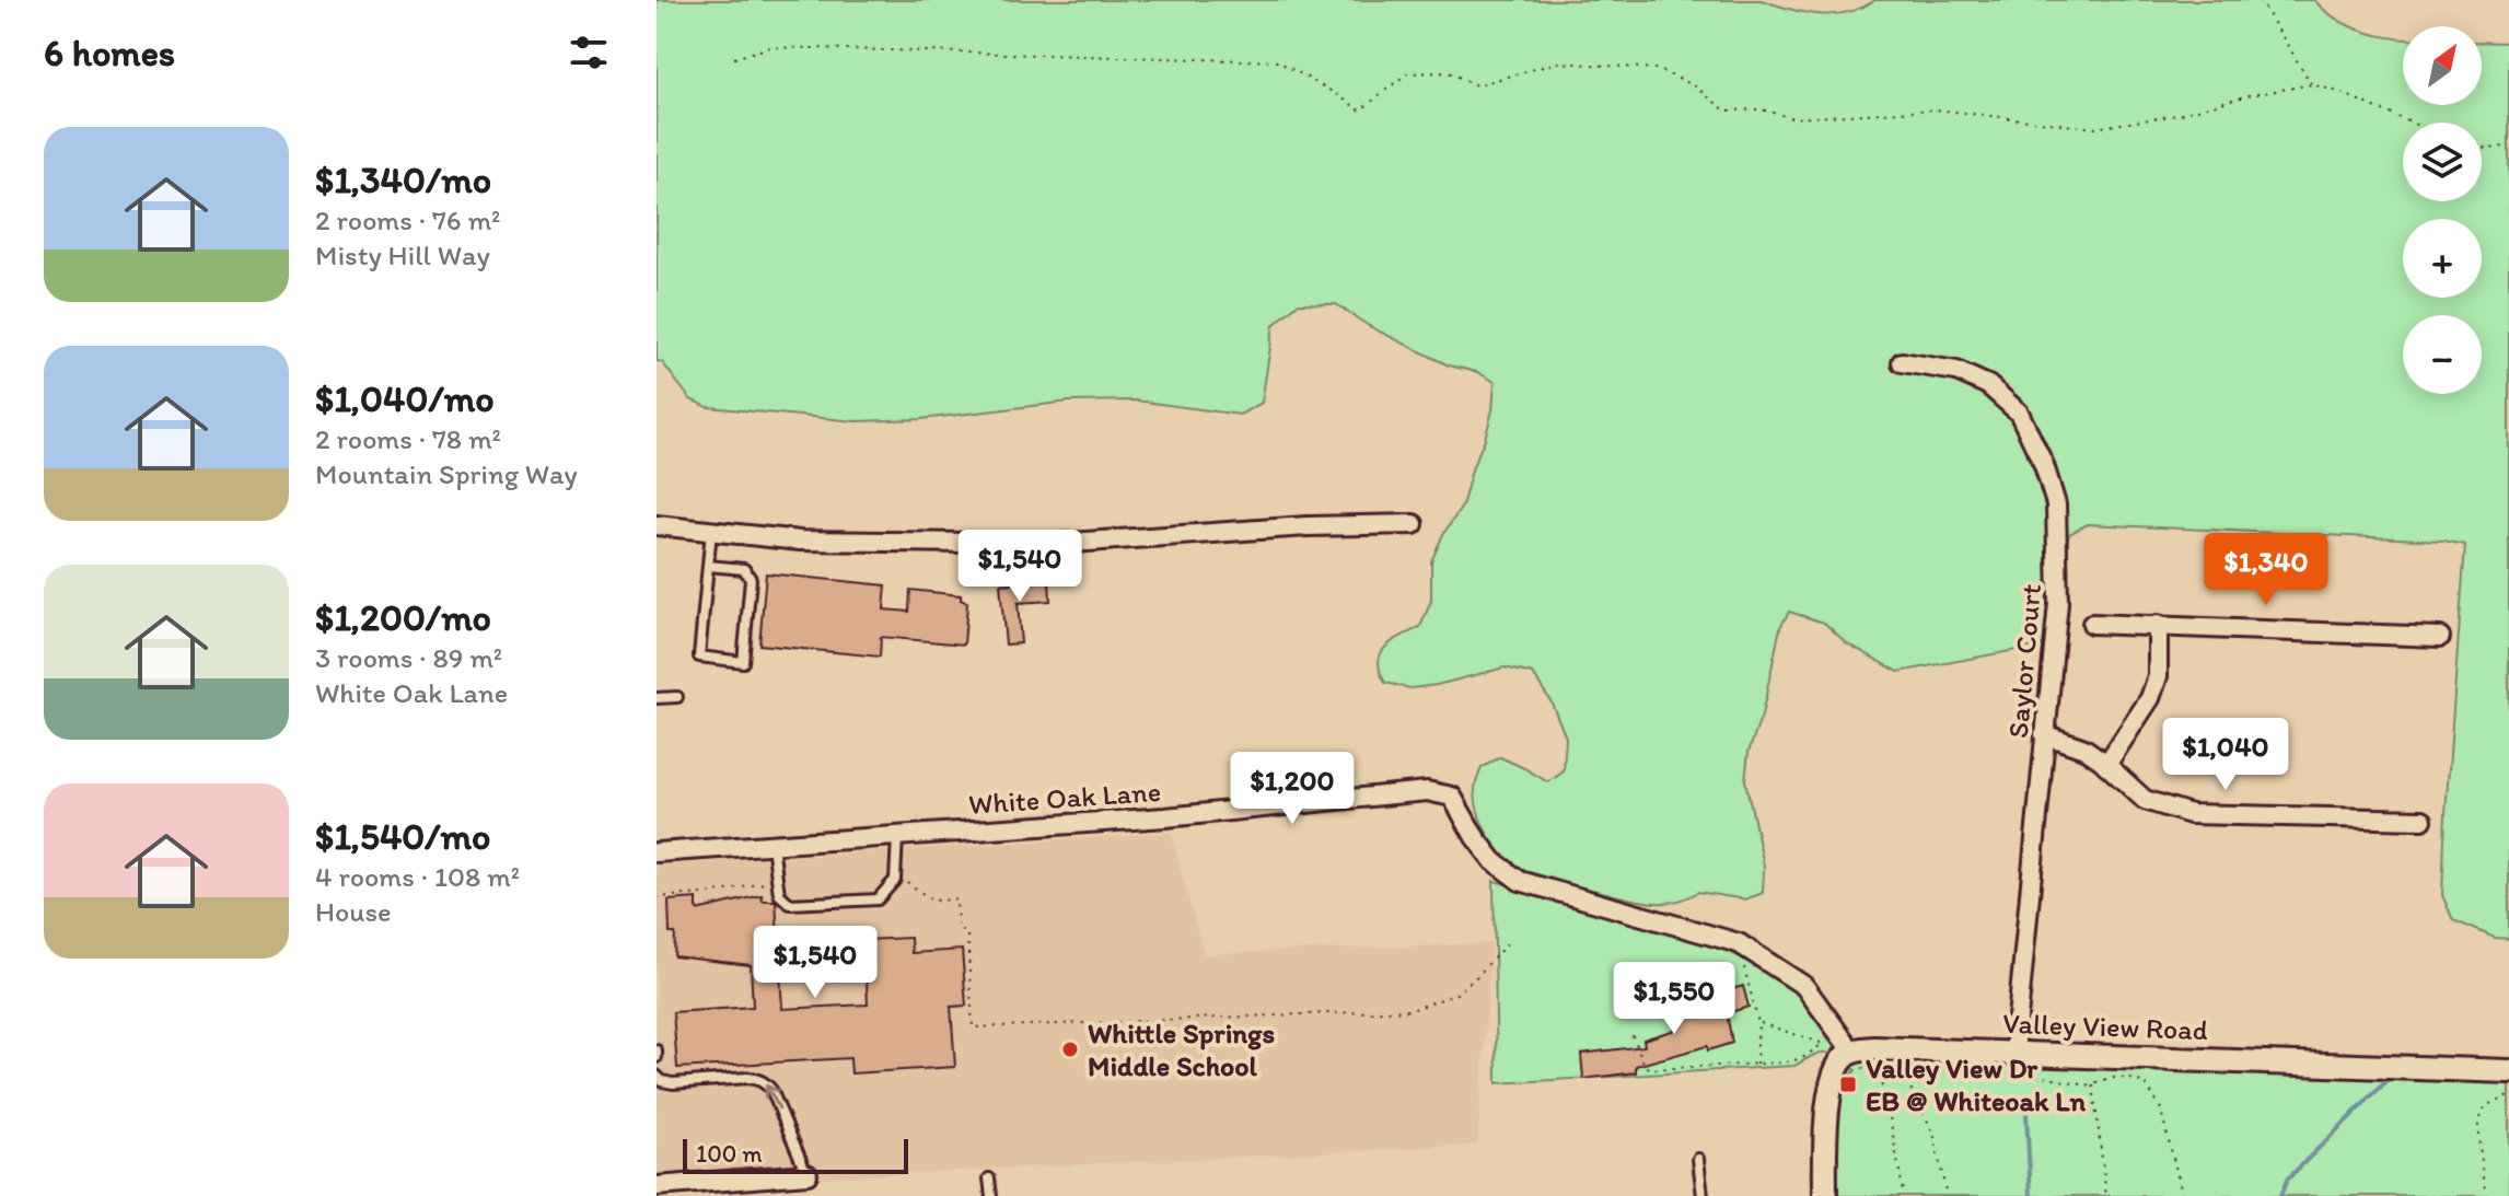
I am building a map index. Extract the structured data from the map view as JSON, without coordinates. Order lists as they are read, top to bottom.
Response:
{
  "streets": {
    "street": ["Saylor Court", "White Oak Lane", "Valley View Road"]
  },
  "crossings": [
    ["Saylor Court", "Valley View Road"],
    ["White Oak Lane", "Valley View Road"]
  ],
  "places": {
    "other": ["Whittle Springs Middle School"],
    "transit": ["Valley View Dr EB @ Whiteoak Ln"]
  },
  "scale_bar": "100 m",
  "north": "top right",
  "page": {
    "heading": "6 homes",
    "map_buttons": ["+", "−"],
    "list": [
      {
        "name": "$1,340/mo",
        "note": "2 rooms · 76 m² · Misty Hill Way"
      },
      {
        "name": "$1,040/mo",
        "note": "2 rooms · 78 m² · Mountain Spring Way"
      },
      {
        "name": "$1,200/mo",
        "note": "3 rooms · 89 m² · White Oak Lane"
      },
      {
        "name": "$1,540/mo",
        "note": "4 rooms · 108 m² · House"
      }
    ],
    "price": [
      "$1,540",
      "$1,340",
      "$1,040",
      "$1,200",
      "$1,540",
      "$1,550"
    ],
    "scale": "100 m"
  }
}
